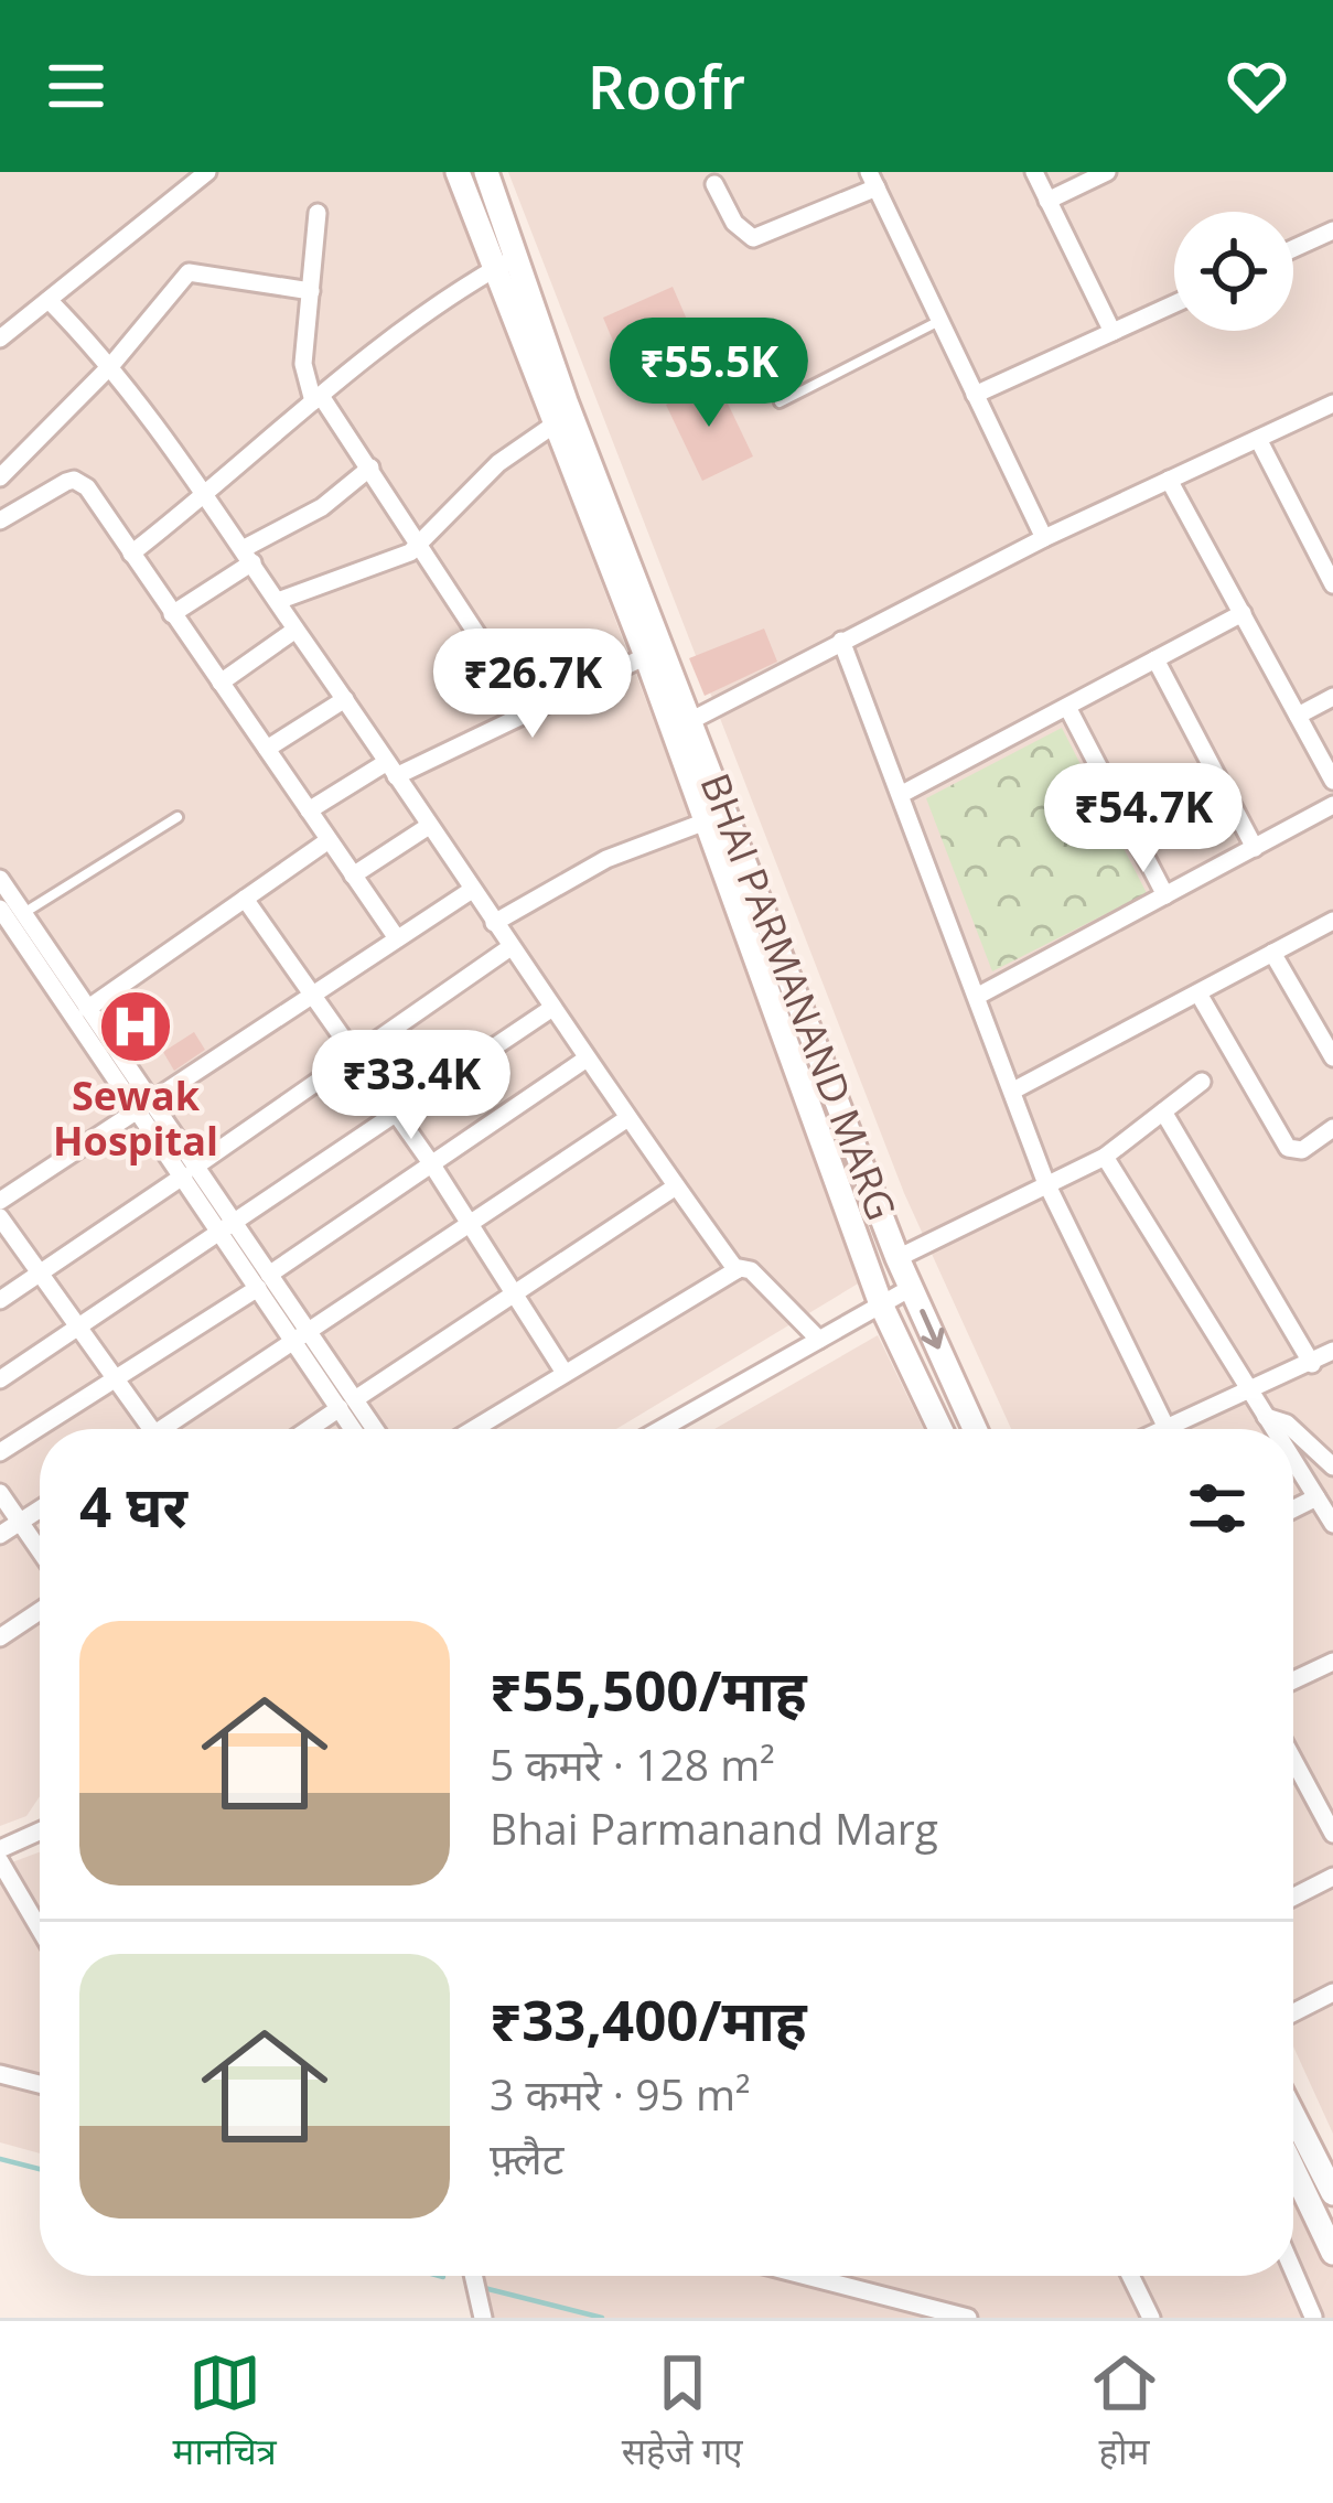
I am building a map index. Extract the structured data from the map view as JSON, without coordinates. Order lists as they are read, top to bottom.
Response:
{
  "streets": {
    "street": ["BHAI PARMANAND MARG"]
  },
  "places": {
    "hospital": ["Sewak Hospital"]
  },
  "page": {
    "header": "Roofr",
    "price": [
      "₹55.5K",
      "₹26.7K",
      "₹54.7K",
      "₹33.4K"
    ],
    "heading": "4 घर",
    "list": [
      {
        "name": "₹55,500/माह",
        "note": "5 कमरे · 128 m² · Bhai Parmanand Marg"
      },
      {
        "name": "₹33,400/माह",
        "note": "3 कमरे · 95 m² · फ़्लैट"
      }
    ],
    "tabs": ["मानचित्र", "सहेजे गए", "होम"]
  }
}
